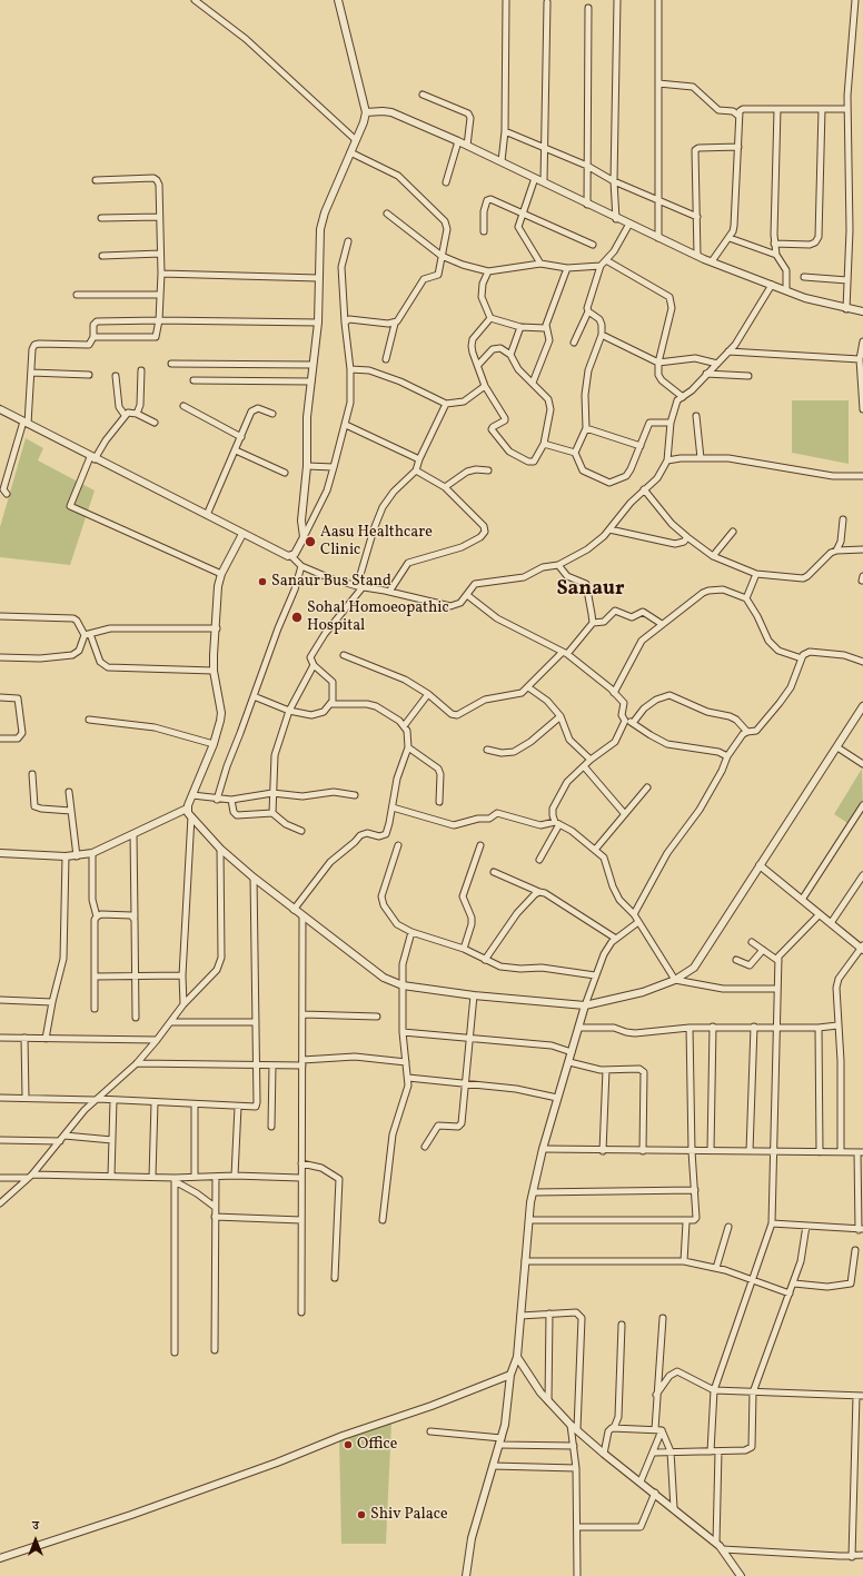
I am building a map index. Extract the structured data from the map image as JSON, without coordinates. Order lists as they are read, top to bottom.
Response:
{
  "districts": ["Sanaur"],
  "places": [
    "Aasu Healthcare Clinic",
    "Sanaur Bus Stand",
    "Sohal Homoeopathic Hospital",
    "Office",
    "Shiv Palace"
  ],
  "north": "top"
}
